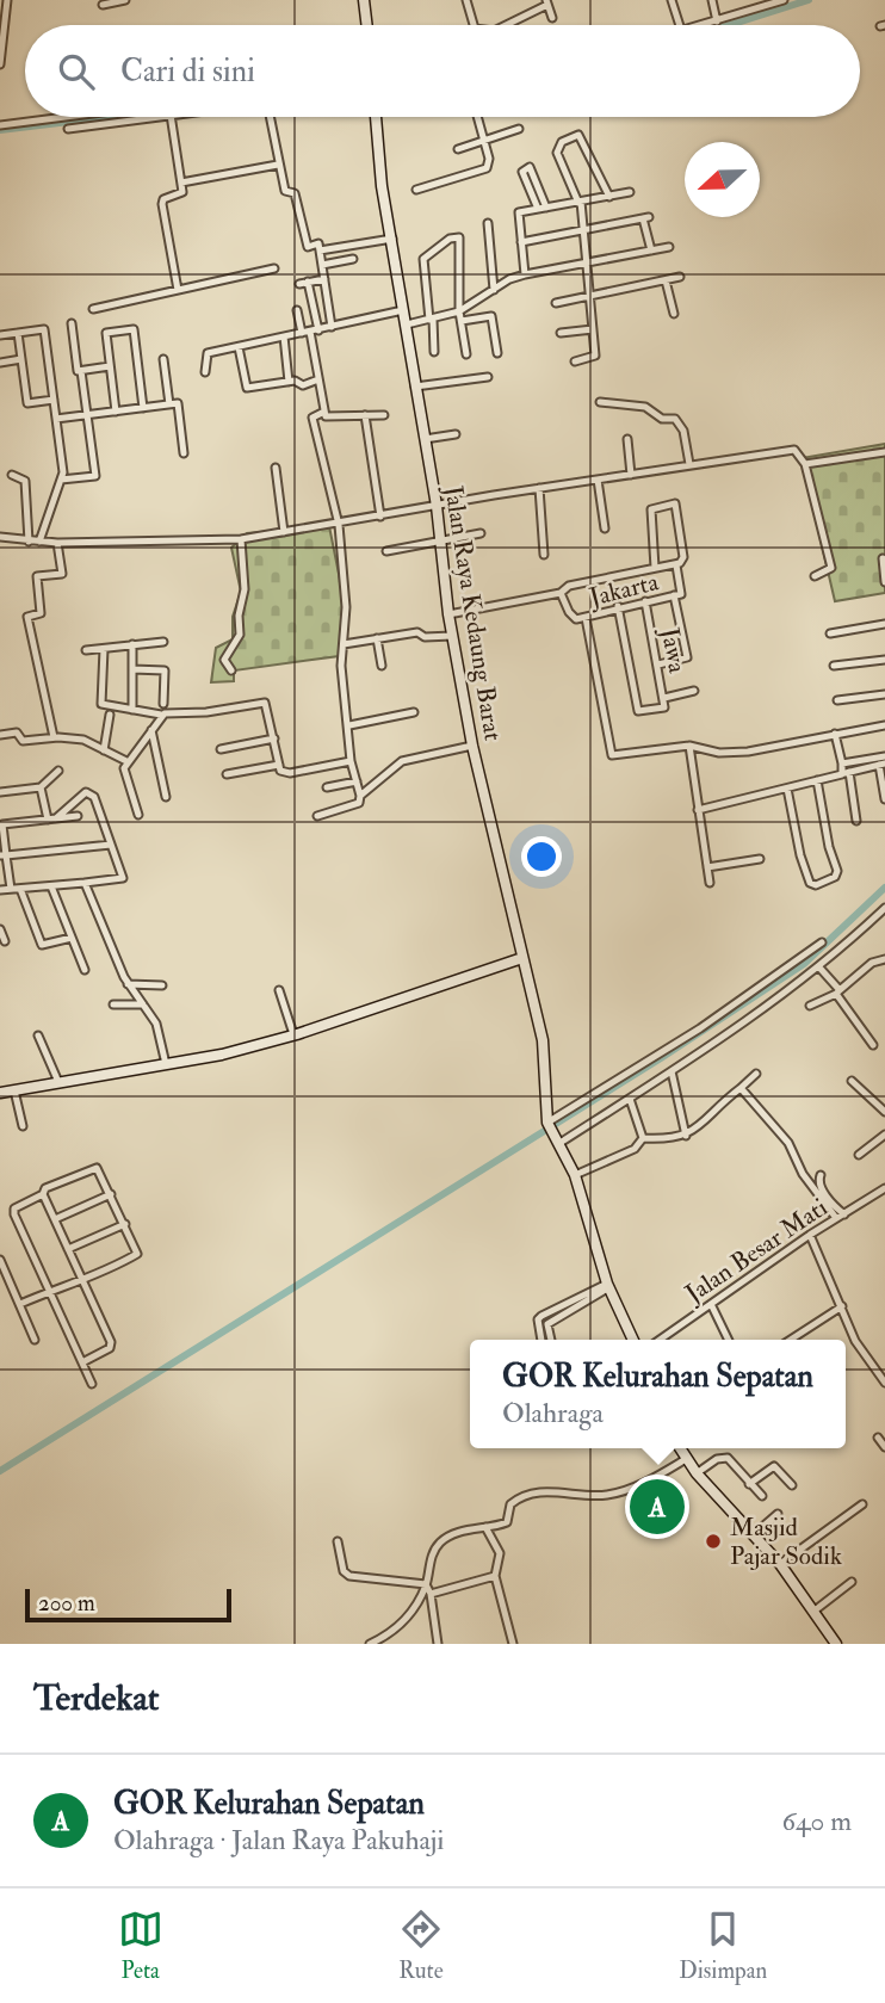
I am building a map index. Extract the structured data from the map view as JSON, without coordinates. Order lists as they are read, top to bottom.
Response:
{
  "streets": {
    "street": [
      "Jakarta",
      "Jalan Raya Kedaung Barat",
      "Jawa",
      "Jalan Besar Mati"
    ]
  },
  "crossings": [
    ["Jakarta", "Jalan Raya Kedaung Barat"],
    ["Jakarta", "Jawa"]
  ],
  "places": ["Masjid Pajar Sodik"],
  "scale_bar": "200 m",
  "north": "left",
  "page": {
    "search": "Cari di sini",
    "popup": ["GOR Kelurahan Sepatan", "Olahraga"],
    "pins": "A",
    "scale": "200 m",
    "heading": "Terdekat",
    "list": [
      {
        "mark": "A",
        "name": "GOR Kelurahan Sepatan",
        "note": "Olahraga · Jalan Raya Pakuhaji",
        "value": "640 m"
      }
    ],
    "nav": ["Peta", "Rute", "Disimpan"]
  }
}
